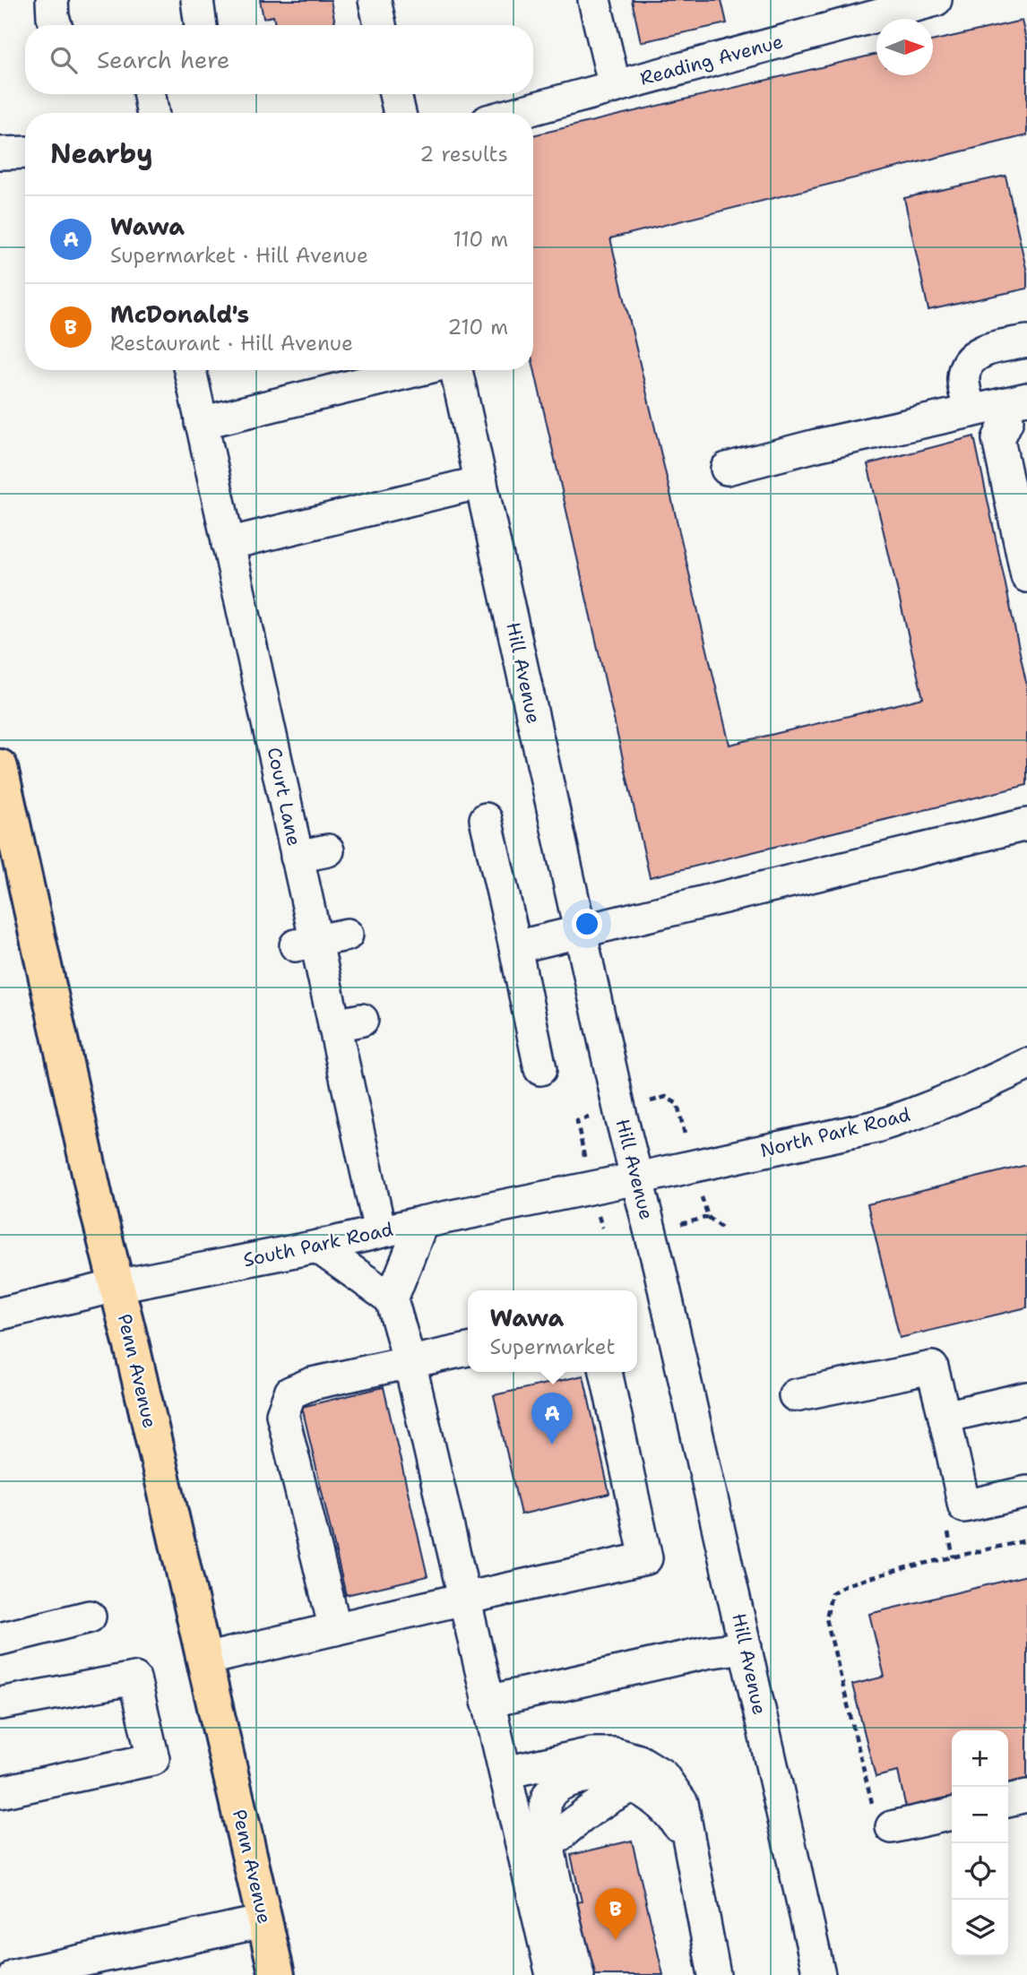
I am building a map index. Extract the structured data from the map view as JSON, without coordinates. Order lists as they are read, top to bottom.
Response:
{
  "streets": {
    "main road": ["Penn Avenue"],
    "street": [
      "Reading Avenue",
      "Hill Avenue",
      "Court Lane",
      "North Park Road",
      "South Park Road"
    ]
  },
  "crossings": [
    ["Hill Avenue", "North Park Road"],
    ["Hill Avenue", "South Park Road"],
    ["Court Lane", "South Park Road"],
    ["North Park Road", "South Park Road"],
    ["South Park Road", "Penn Avenue"]
  ],
  "north": "right",
  "page": {
    "search": "Search here",
    "heading": ["Nearby", "2 results"],
    "list": [
      {
        "mark": "A",
        "name": "Wawa",
        "note": "Supermarket · Hill Avenue",
        "value": "110 m"
      },
      {
        "mark": "B",
        "name": "McDonald's",
        "note": "Restaurant · Hill Avenue",
        "value": "210 m"
      }
    ],
    "popup": ["Wawa", "Supermarket"],
    "pins": ["A", "B"],
    "map_buttons": ["+", "−"]
  }
}
